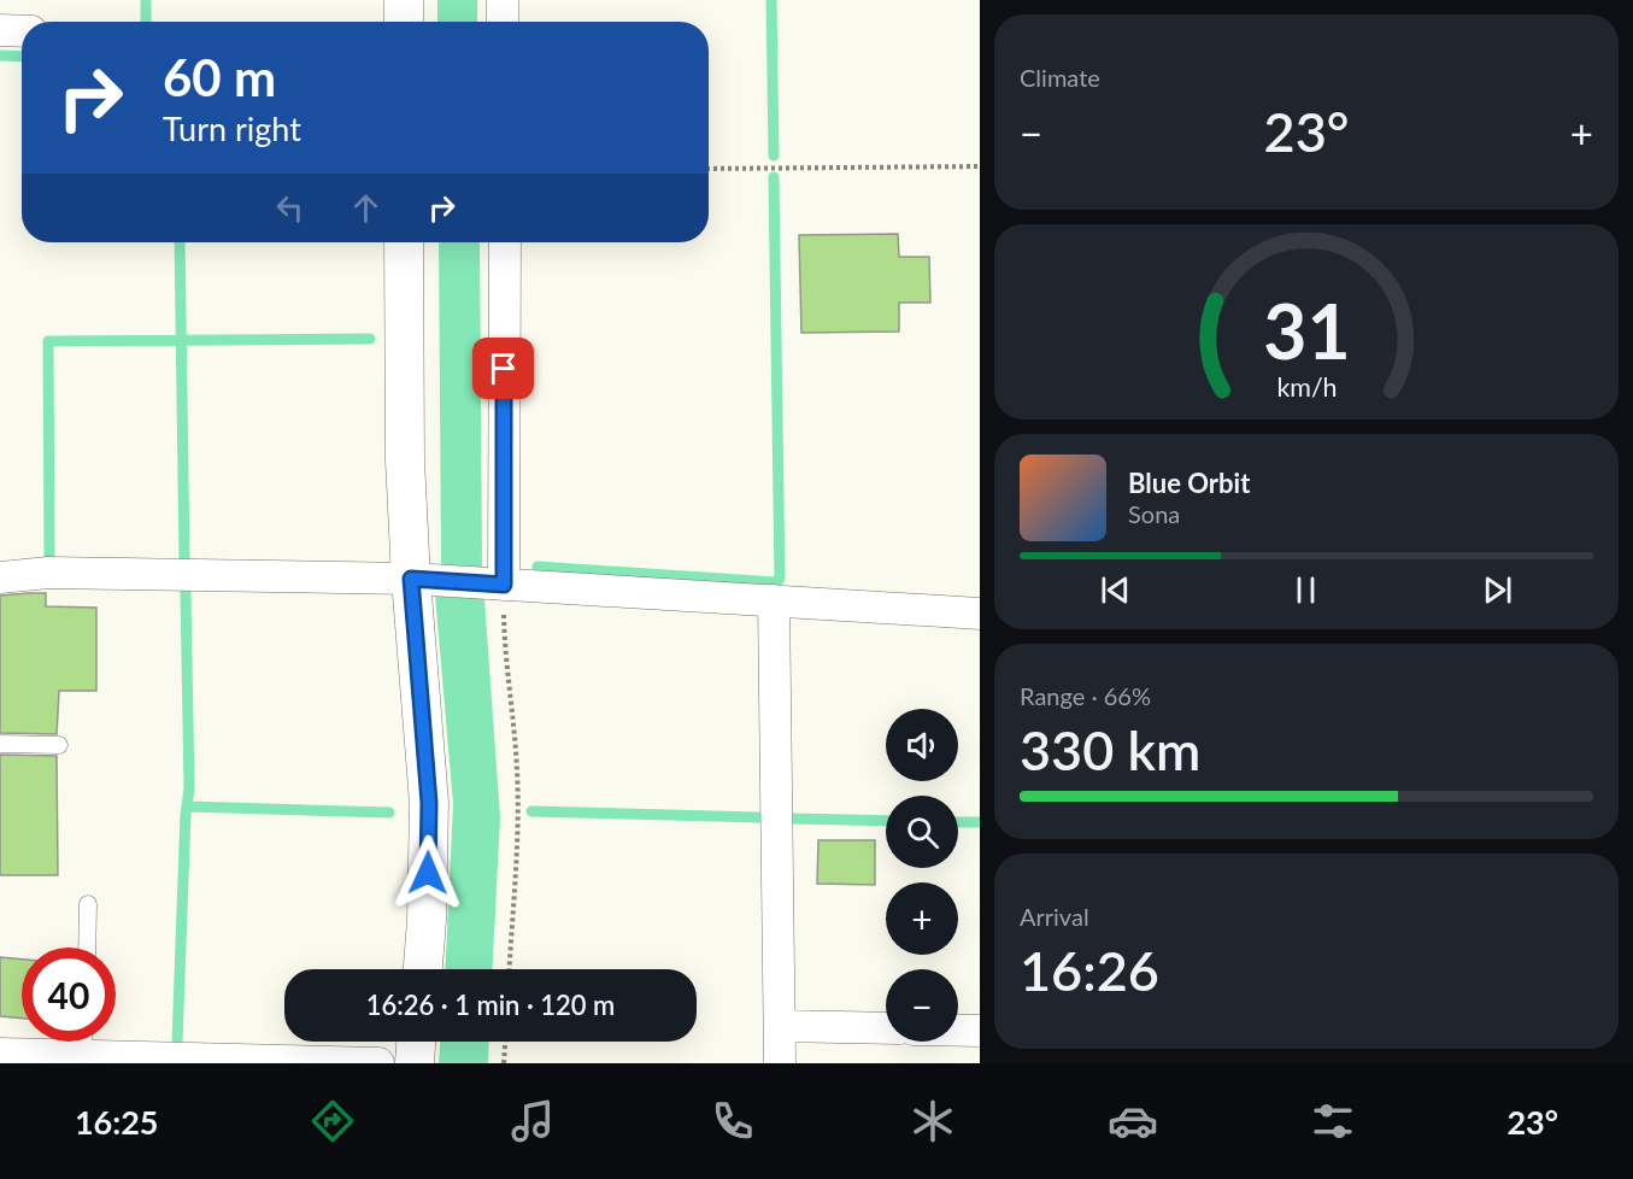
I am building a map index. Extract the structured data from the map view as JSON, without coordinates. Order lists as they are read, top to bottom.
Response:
{
  "page": {
    "tile": [
      "Climate",
      ["Range · 66%", "330 km"],
      ["Arrival", "16:26"]
    ],
    "turn": ["60 m", "Turn right"],
    "heat": ["−", "23°", "+"],
    "song": ["Blue Orbit", "Sona"],
    "map_buttons": ["+", "−"],
    "limit": "40",
    "trip": "16:26 · 1 min · 120 m",
    "tabs": ["16:25", "23°"],
    "gauge": ["31", "km/h"]
  }
}
